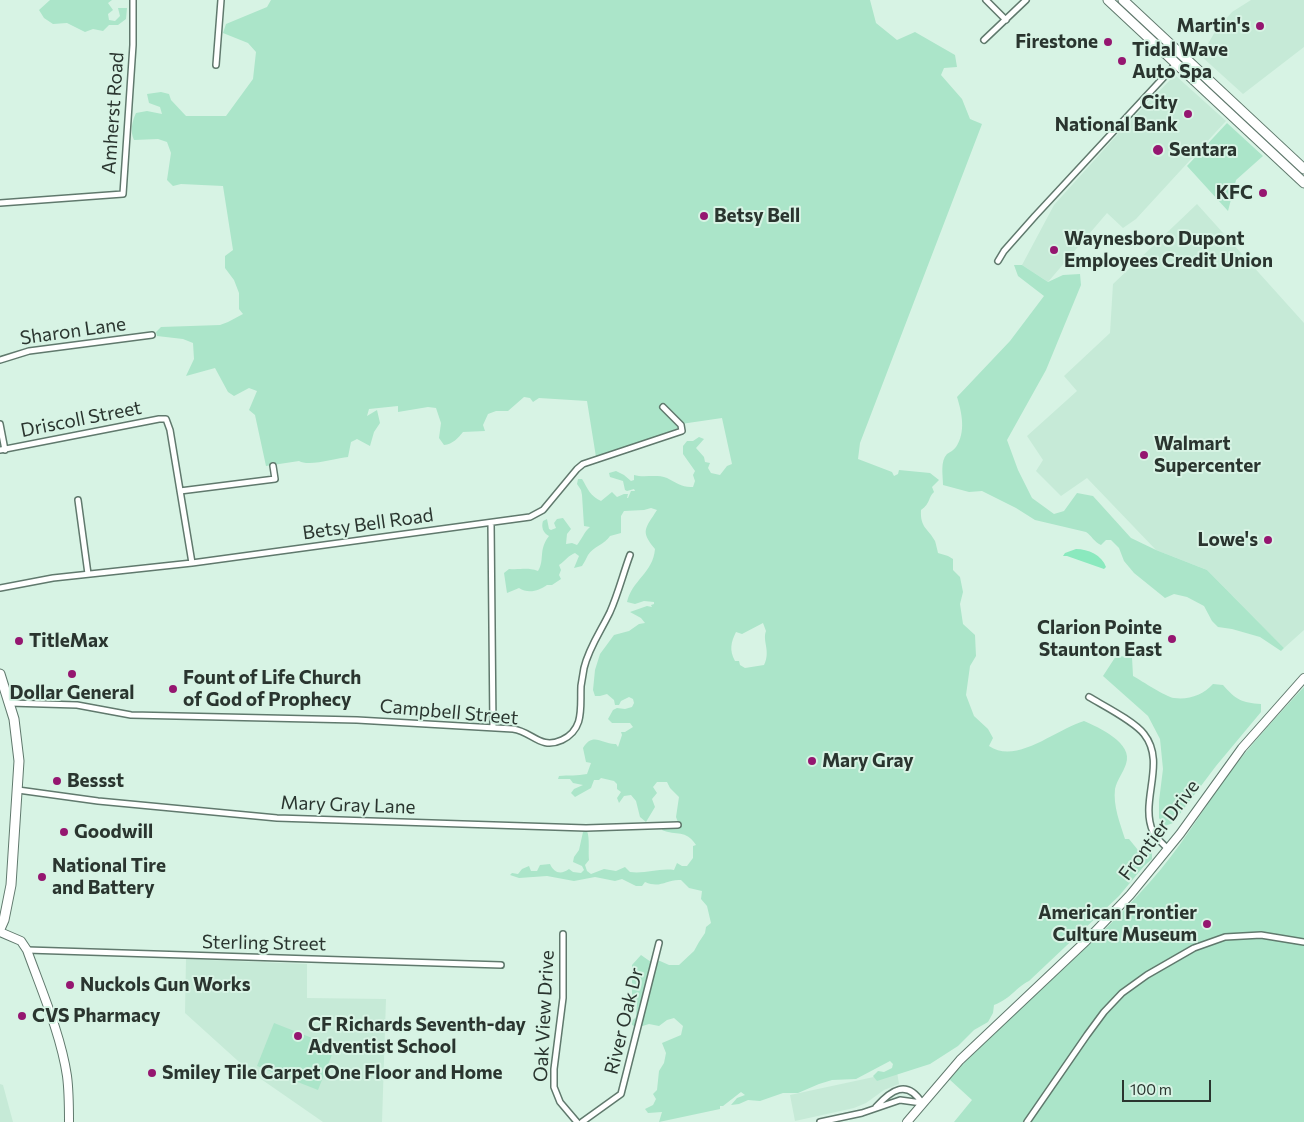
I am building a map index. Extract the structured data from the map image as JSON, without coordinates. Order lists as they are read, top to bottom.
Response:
{
  "streets": {
    "street": [
      "Amherst Road",
      "Sharon Lane",
      "Driscoll Street",
      "Betsy Bell Road",
      "Campbell Street",
      "Mary Gray Lane",
      "Frontier Drive",
      "Sterling Street",
      "Oak View Drive",
      "River Oak Dr"
    ]
  },
  "places": [
    "Martin's",
    "Firestone",
    "Tidal Wave Auto Spa",
    "City National Bank",
    "Sentara",
    "KFC",
    "Betsy Bell",
    "Waynesboro Dupont Employees Credit Union",
    "Walmart Supercenter",
    "Lowe's",
    "Clarion Pointe Staunton East",
    "TitleMax",
    "Dollar General",
    "Fount of Life Church of God of Prophecy",
    "Mary Gray",
    "Bessst",
    "Goodwill",
    "National Tire and Battery",
    "American Frontier Culture Museum",
    "Nuckols Gun Works",
    "CVS Pharmacy",
    "CF Richards Seventh-day Adventist School",
    "Smiley Tile Carpet One Floor and Home"
  ],
  "scale_bar": "100 m"
}
